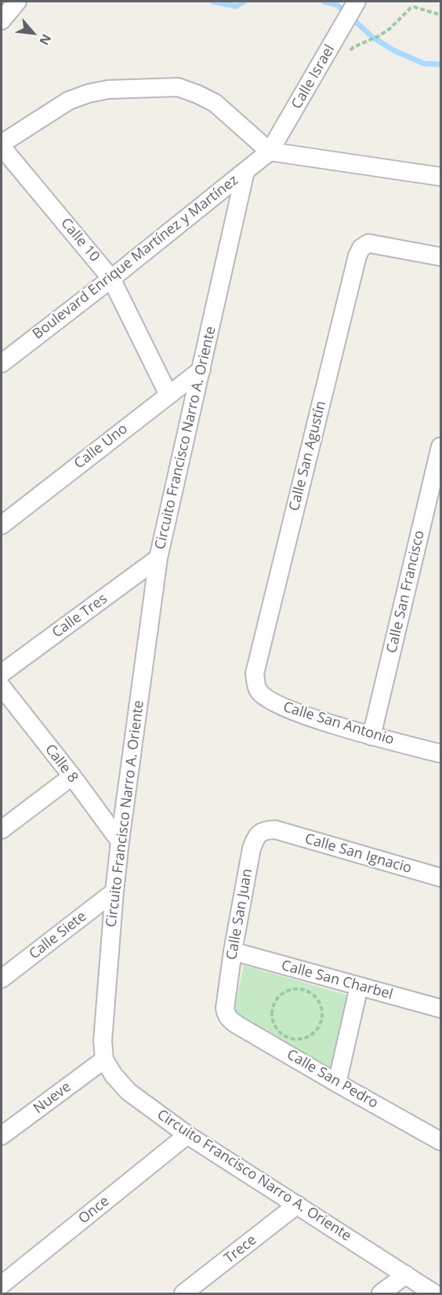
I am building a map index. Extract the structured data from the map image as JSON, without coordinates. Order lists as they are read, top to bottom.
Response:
{
  "streets": {
    "street": [
      "Calle Israel",
      "Calle 10",
      "Boulevard Enrique Martínez y Martínez",
      "Circuito Francisco Narro A. Oriente",
      "Calle Uno",
      "Calle San Agustín",
      "Calle San Francisco",
      "Calle Tres",
      "Calle San Antonio",
      "Calle 8",
      "Calle San Ignacio",
      "Calle San Juan",
      "Calle Siete",
      "Calle San Charbel",
      "Calle San Pedro",
      "Nueve",
      "Once",
      "Trece"
    ]
  },
  "crossings": [
    ["Calle Israel", "Boulevard Enrique Martínez y Martínez"],
    ["Calle 10", "Boulevard Enrique Martínez y Martínez"],
    ["Calle 10", "Calle Uno"],
    ["Boulevard Enrique Martínez y Martínez", "Circuito Francisco Narro A. Oriente"],
    ["Circuito Francisco Narro A. Oriente", "Calle Uno"],
    ["Circuito Francisco Narro A. Oriente", "Calle Tres"],
    ["Circuito Francisco Narro A. Oriente", "Calle 8"],
    ["Circuito Francisco Narro A. Oriente", "Calle Siete"],
    ["Circuito Francisco Narro A. Oriente", "Nueve"],
    ["Circuito Francisco Narro A. Oriente", "Once"],
    ["Circuito Francisco Narro A. Oriente", "Trece"],
    ["Calle San Agustín", "Calle San Antonio"],
    ["Calle San Francisco", "Calle San Antonio"],
    ["Calle San Ignacio", "Calle San Juan"],
    ["Calle San Juan", "Calle San Charbel"],
    ["Calle San Juan", "Calle San Pedro"]
  ],
  "north": "bottom right"
}
